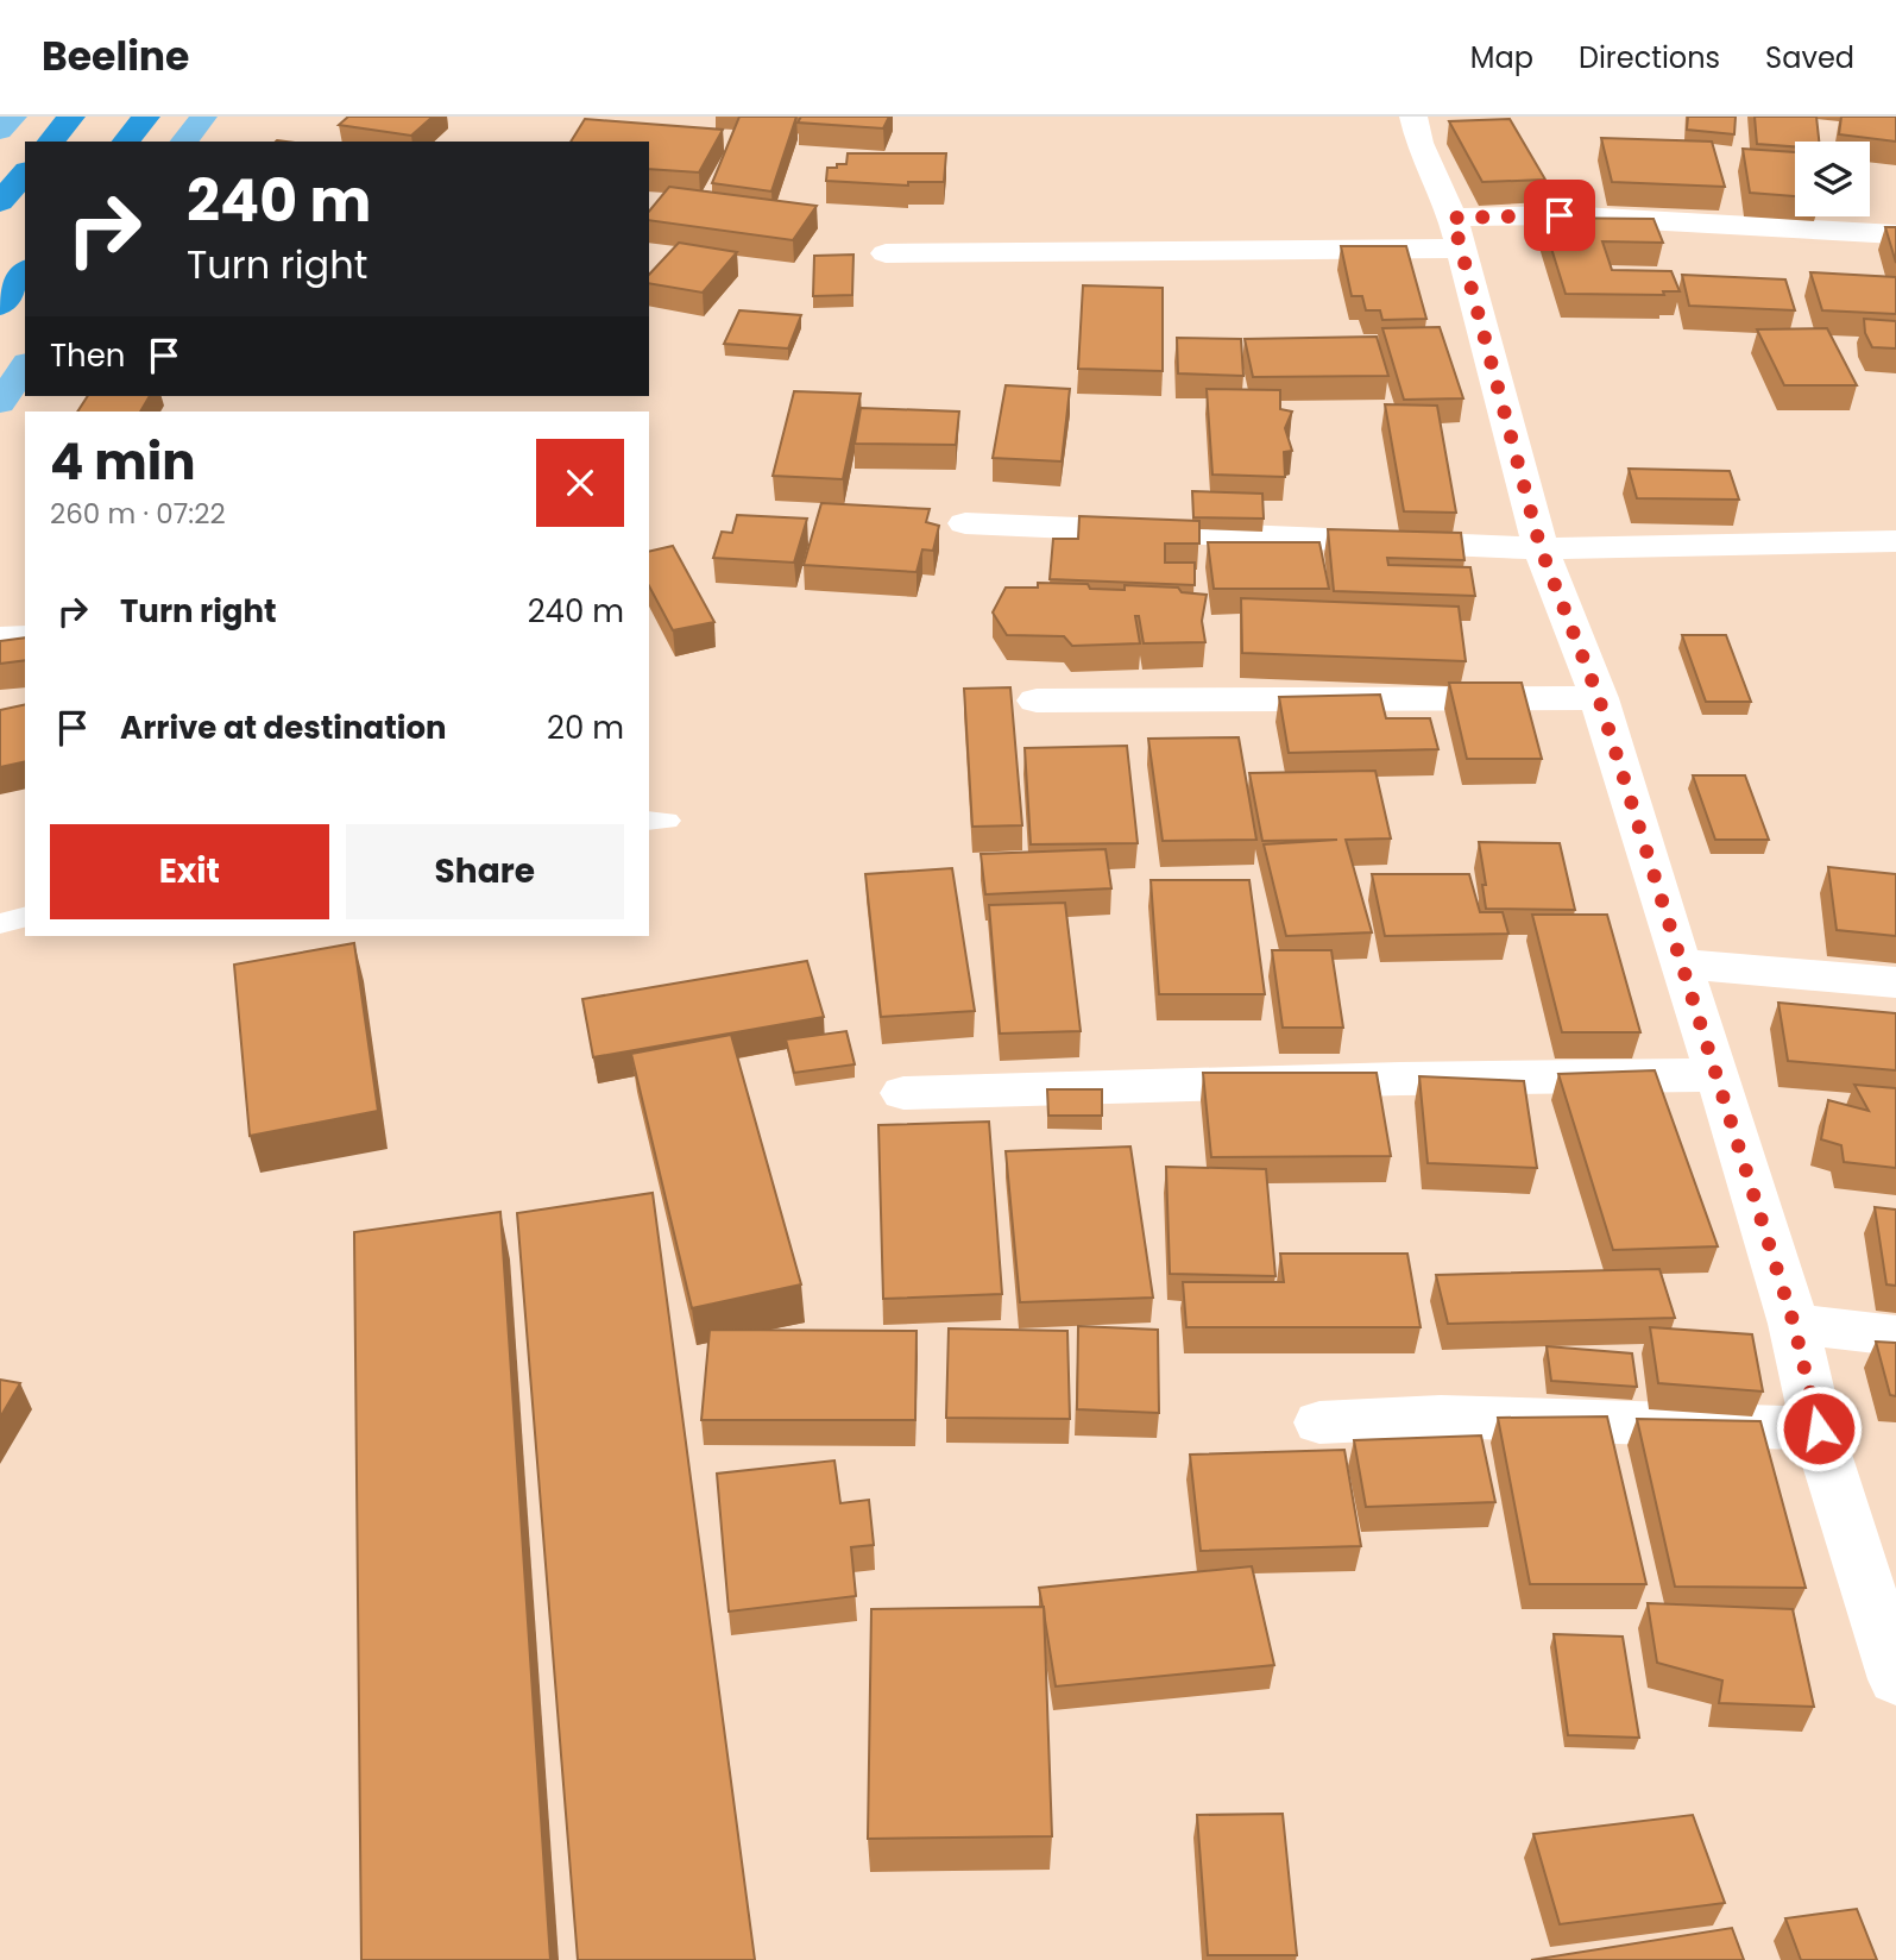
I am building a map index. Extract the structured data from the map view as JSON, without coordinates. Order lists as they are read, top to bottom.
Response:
{
  "page": {
    "header": "Beeline",
    "nav": ["Map", "Directions", "Saved"],
    "turn": ["240 m", "Turn right"],
    "then": "Then",
    "heading": ["4 min", "260 m · 07:22"],
    "list": [
      {
        "name": "Turn right",
        "value": "240 m"
      },
      {
        "name": "Arrive at destination",
        "value": "20 m"
      }
    ],
    "buttons": ["Exit", "Share"]
  }
}
